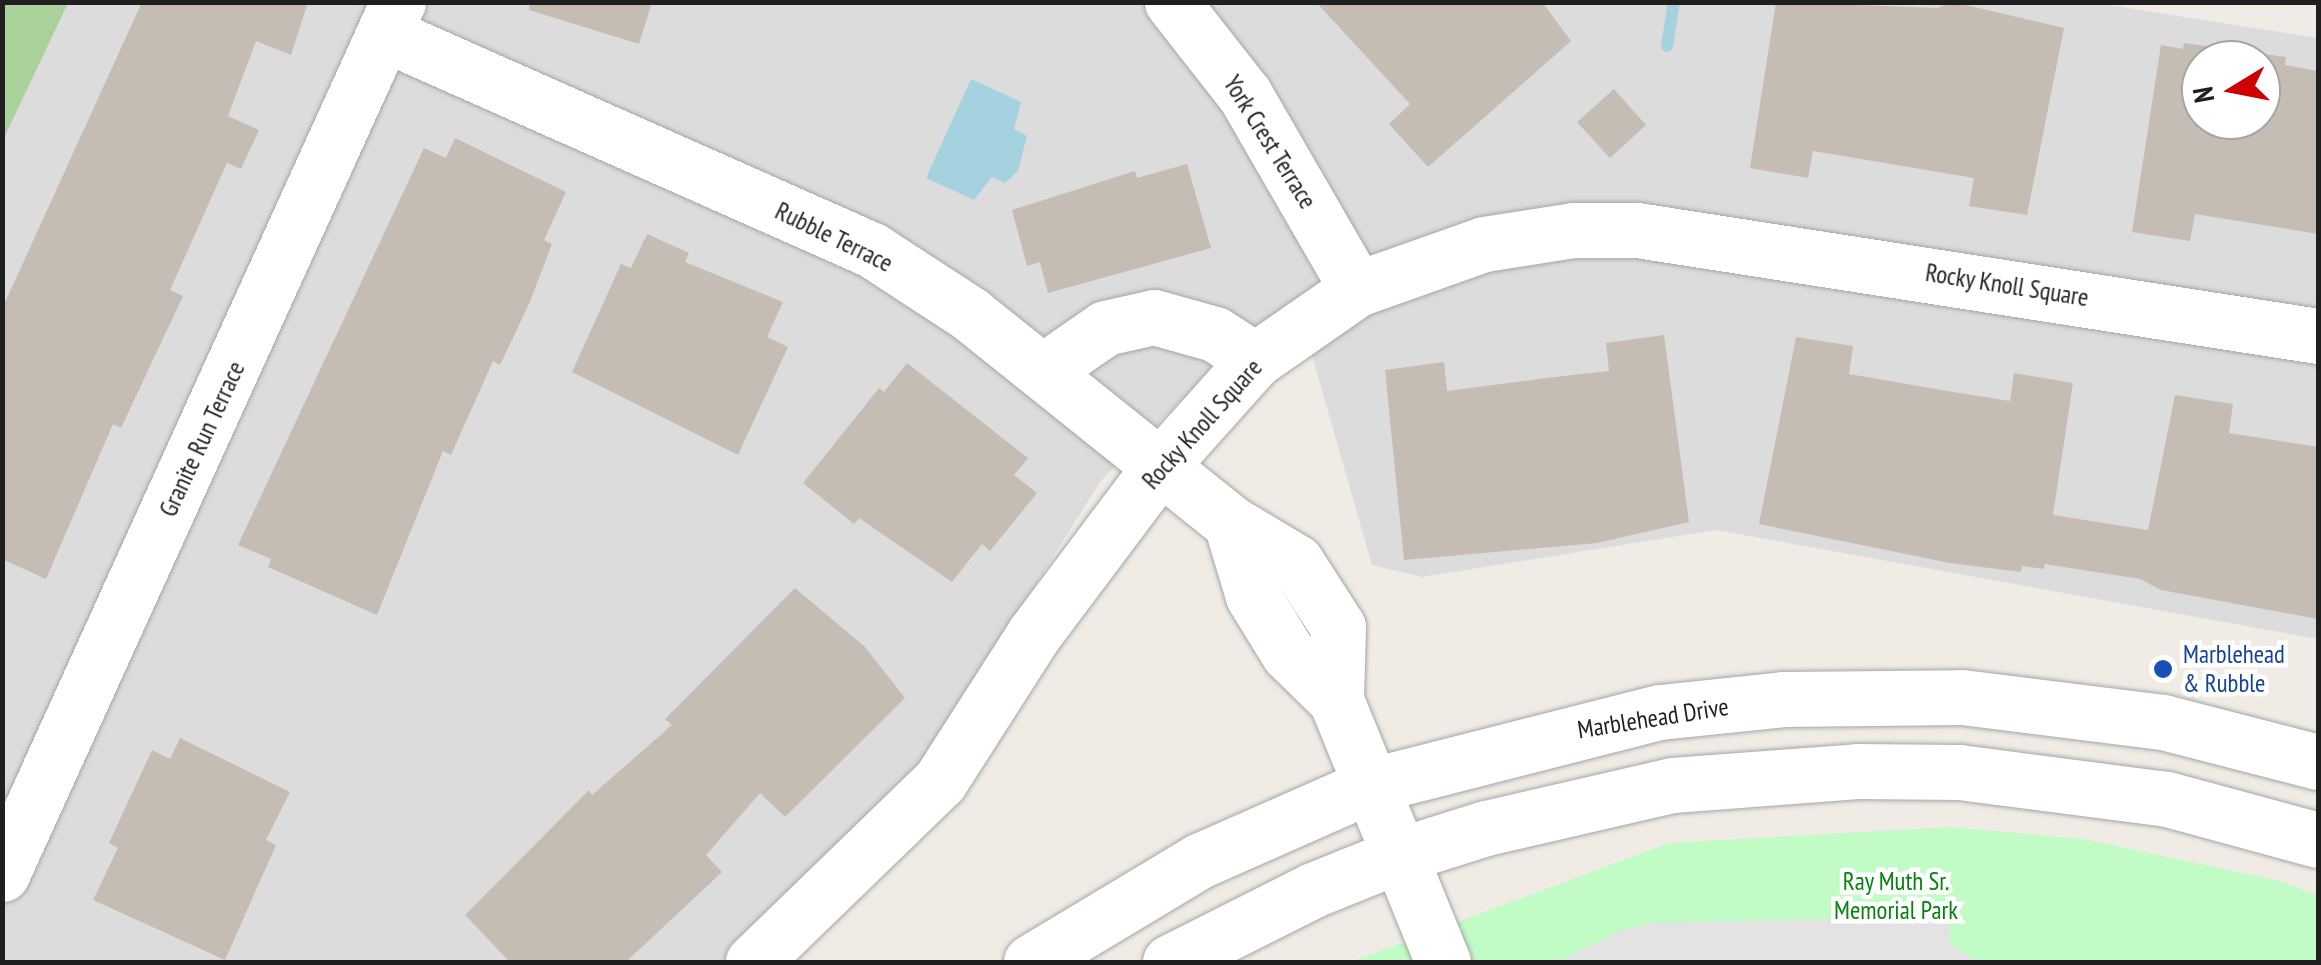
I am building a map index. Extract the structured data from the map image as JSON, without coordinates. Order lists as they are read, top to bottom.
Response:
{
  "streets": {
    "street": [
      "York Crest Terrace",
      "Rubble Terrace",
      "Rocky Knoll Square",
      "Granite Run Terrace",
      "Marblehead Drive"
    ]
  },
  "crossings": [
    ["York Crest Terrace", "Rocky Knoll Square"],
    ["Rubble Terrace", "Rocky Knoll Square"],
    ["Rubble Terrace", "Granite Run Terrace"],
    ["Rubble Terrace", "Marblehead Drive"]
  ],
  "parks": ["Ray Muth Sr. Memorial Park"],
  "places": ["Marblehead & Rubble"],
  "north": "left"
}
